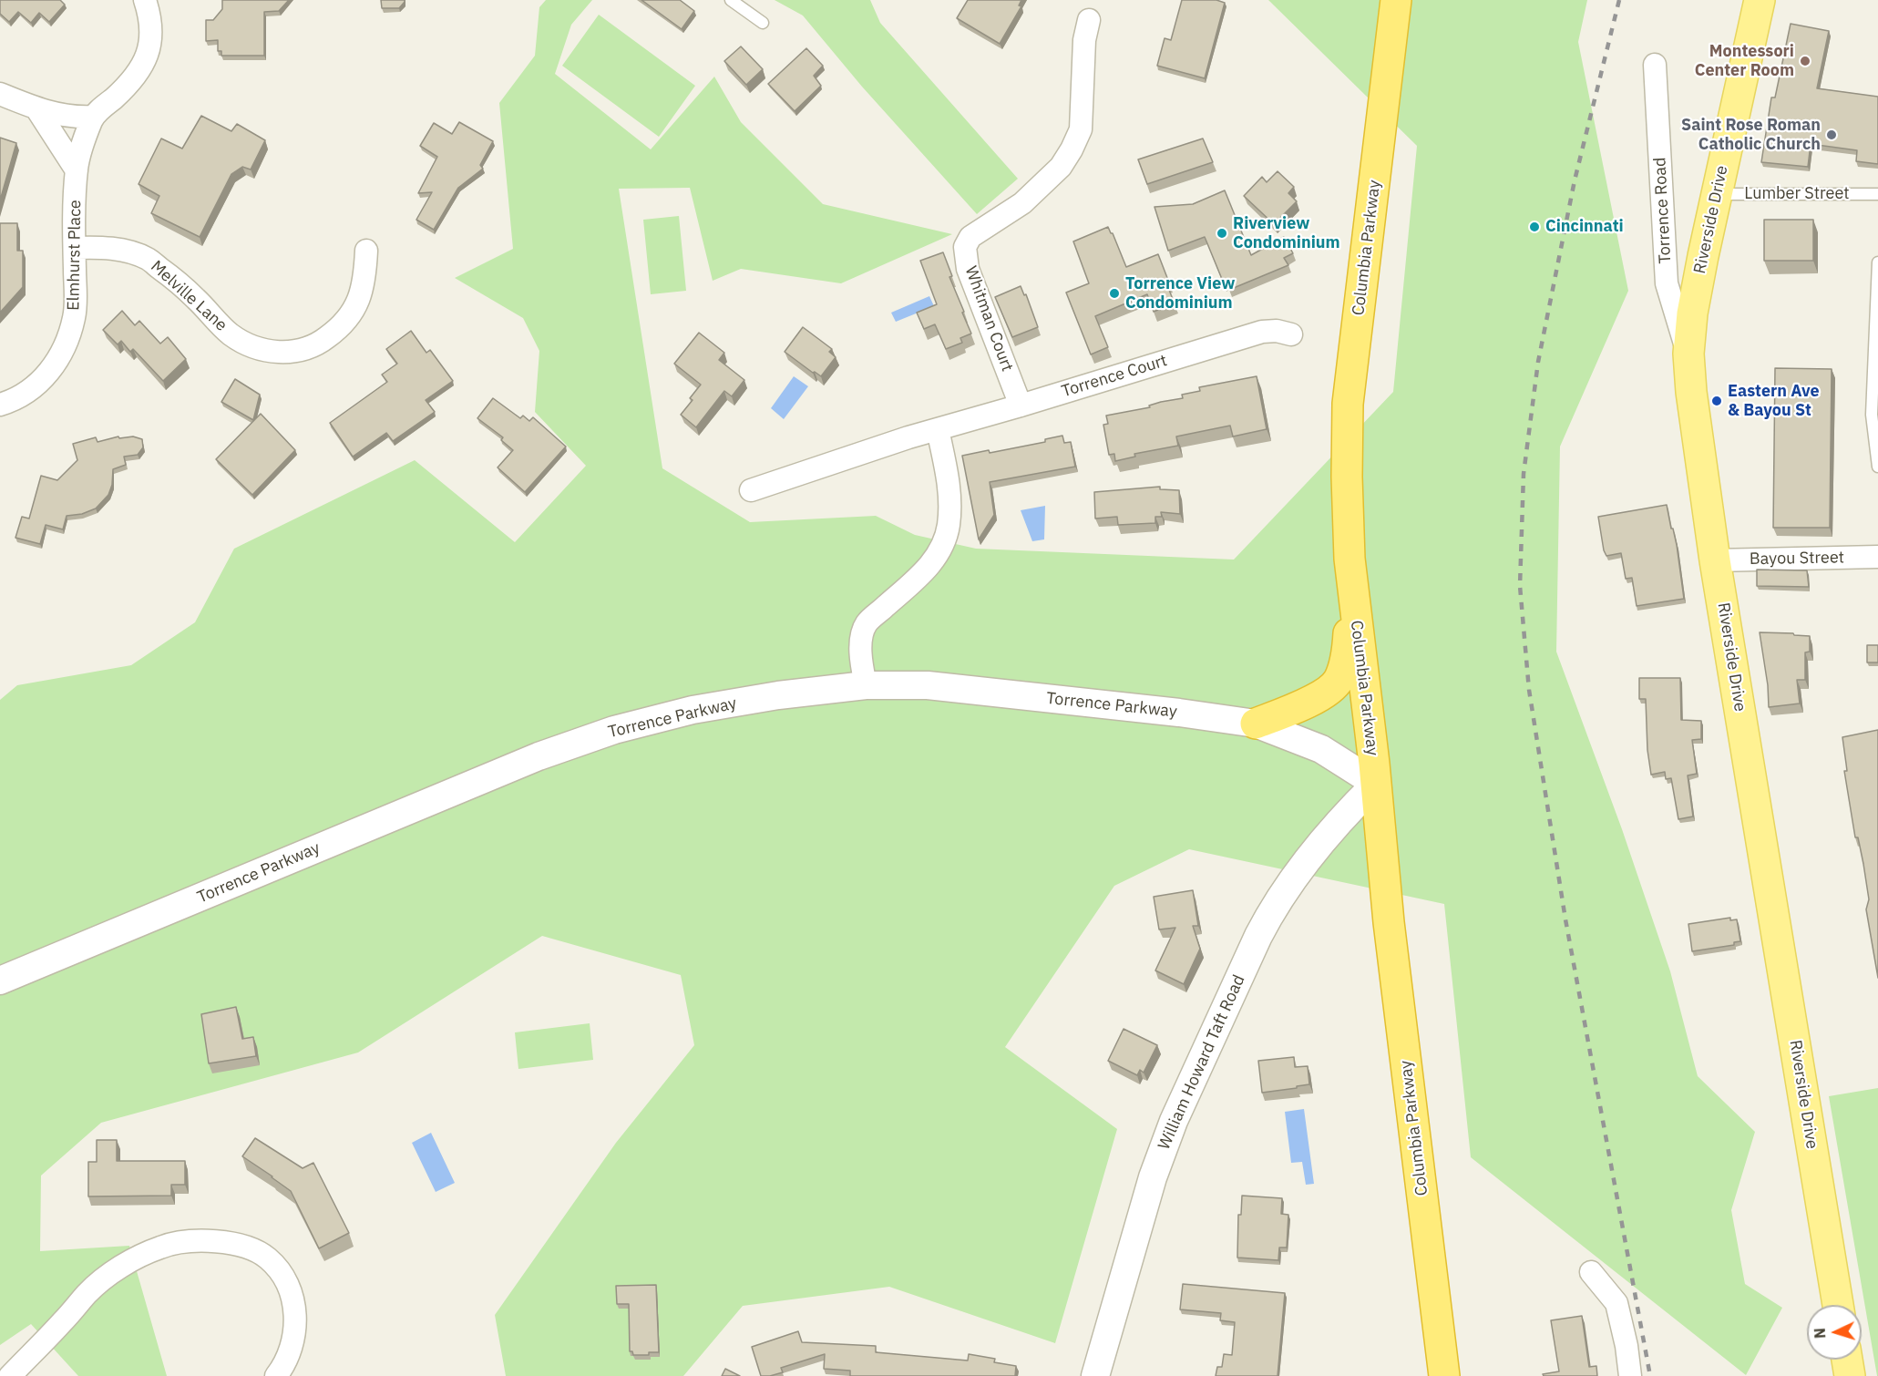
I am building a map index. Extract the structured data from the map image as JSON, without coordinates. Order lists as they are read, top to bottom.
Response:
{
  "streets": {
    "highway": ["Columbia Parkway"],
    "main road": ["Riverside Drive"],
    "street": [
      "Torrence Road",
      "Elmhurst Place",
      "Melville Lane",
      "Whitman Court",
      "Torrence Court",
      "Bayou Street",
      "Torrence Parkway",
      "William Howard Taft Road"
    ],
    "lane": ["Lumber Street"]
  },
  "crossings": [
    ["Lumber Street", "Riverside Drive"],
    ["Torrence Road", "Riverside Drive"],
    ["Riverside Drive", "Bayou Street"],
    ["Columbia Parkway", "Torrence Parkway"],
    ["Columbia Parkway", "William Howard Taft Road"],
    ["Elmhurst Place", "Melville Lane"],
    ["Whitman Court", "Torrence Court"],
    ["Torrence Parkway", "William Howard Taft Road"]
  ],
  "places": [
    "Montessori Center Room",
    "Saint Rose Roman Catholic Church",
    "Cincinnati",
    "Riverview Condominium",
    "Torrence View Condominium",
    "Eastern Ave & Bayou St"
  ],
  "north": "left"
}
